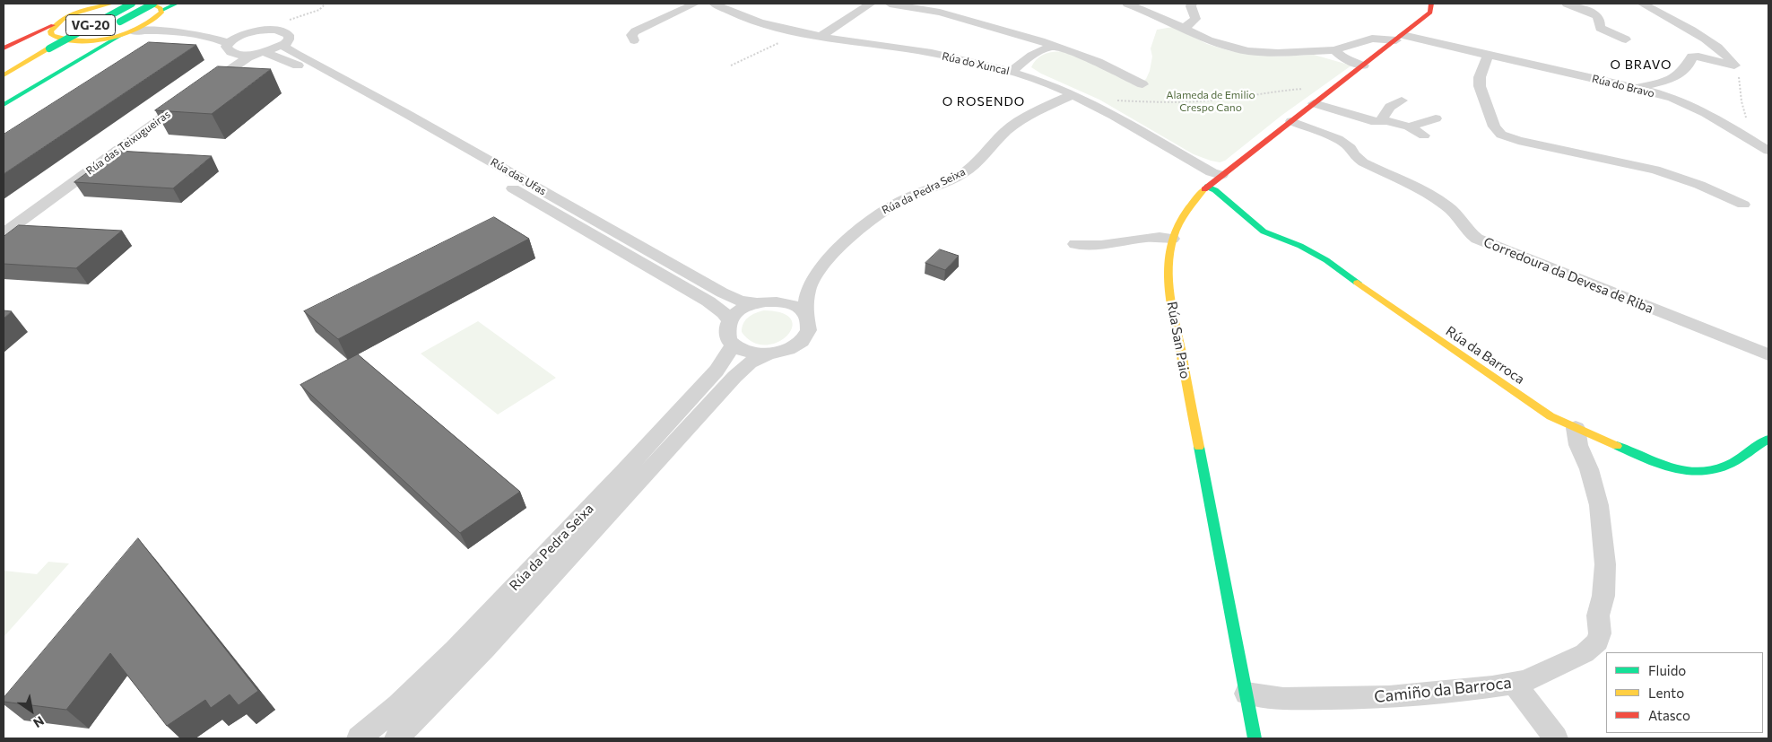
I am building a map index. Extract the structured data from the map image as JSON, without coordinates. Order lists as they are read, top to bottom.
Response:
{
  "streets": {
    "main road": ["VG-20", "Rúa San Paio", "Rúa da Barroca"],
    "street": [
      "Rúa do Xuncal",
      "Rúa do Bravo",
      "Rúa das Teixugueiras",
      "Rúa das Ufas",
      "Rúa da Pedra Seixa",
      "Corredoura da Devesa de Riba",
      "Camiño da Barroca"
    ]
  },
  "crossings": [
    ["Rúa do Xuncal", "Rúa da Pedra Seixa"],
    ["Rúa do Xuncal", "Rúa San Paio"],
    ["Rúa do Bravo", "Rúa San Paio"],
    ["Rúa das Ufas", "Rúa da Pedra Seixa"],
    ["Corredoura da Devesa de Riba", "Rúa San Paio"],
    ["Rúa San Paio", "Rúa da Barroca"],
    ["Rúa San Paio", "Camiño da Barroca"],
    ["Rúa da Barroca", "Camiño da Barroca"]
  ],
  "districts": ["O BRAVO", "O ROSENDO"],
  "parks": ["Alameda de Emilio Crespo Cano"],
  "legend": ["Fluido", "Lento", "Atasco"],
  "north": "bottom right"
}
